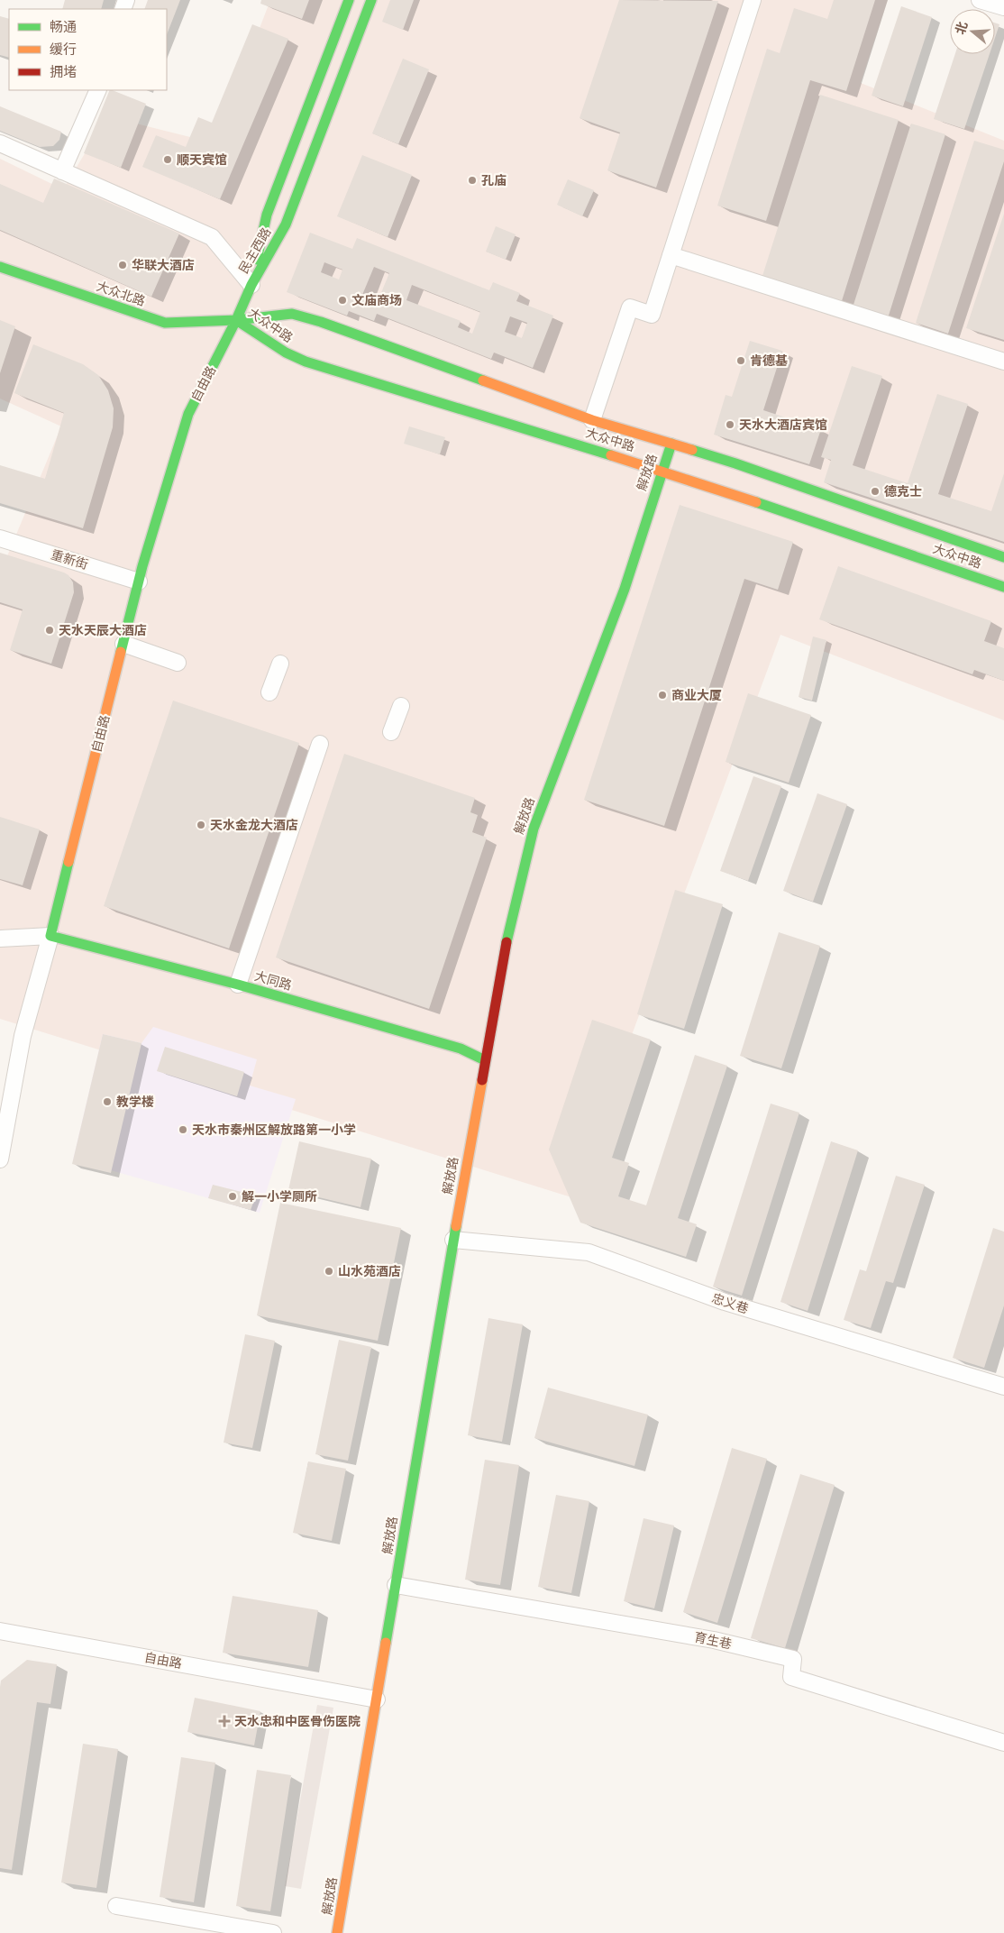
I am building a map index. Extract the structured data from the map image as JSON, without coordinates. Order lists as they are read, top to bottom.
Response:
{
  "streets": {
    "main road": [
      "民主西路",
      "大众北路",
      "大众中路",
      "自由路",
      "解放路",
      "大同路"
    ],
    "street": ["重新街", "忠义巷", "育生巷"]
  },
  "crossings": [
    ["民主西路", "自由路"],
    ["大众北路", "大众中路"],
    ["大众北路", "自由路"],
    ["大众中路", "自由路"],
    ["大众中路", "解放路"],
    ["自由路", "解放路"],
    ["自由路", "重新街"],
    ["自由路", "大同路"],
    ["解放路", "大同路"],
    ["解放路", "忠义巷"],
    ["解放路", "育生巷"]
  ],
  "places": {
    "other": [
      "顺天宾馆",
      "孔庙",
      "华联大酒店",
      "文庙商场",
      "肯德基",
      "天水大酒店宾馆",
      "德克士",
      "天水天辰大酒店",
      "商业大厦",
      "天水金龙大酒店",
      "教学楼",
      "天水市秦州区解放路第一小学",
      "解一小学厕所",
      "山水苑酒店"
    ],
    "health": ["天水忠和中医骨伤医院"]
  },
  "legend": ["畅通", "缓行", "拥堵"],
  "north": "left"
}
